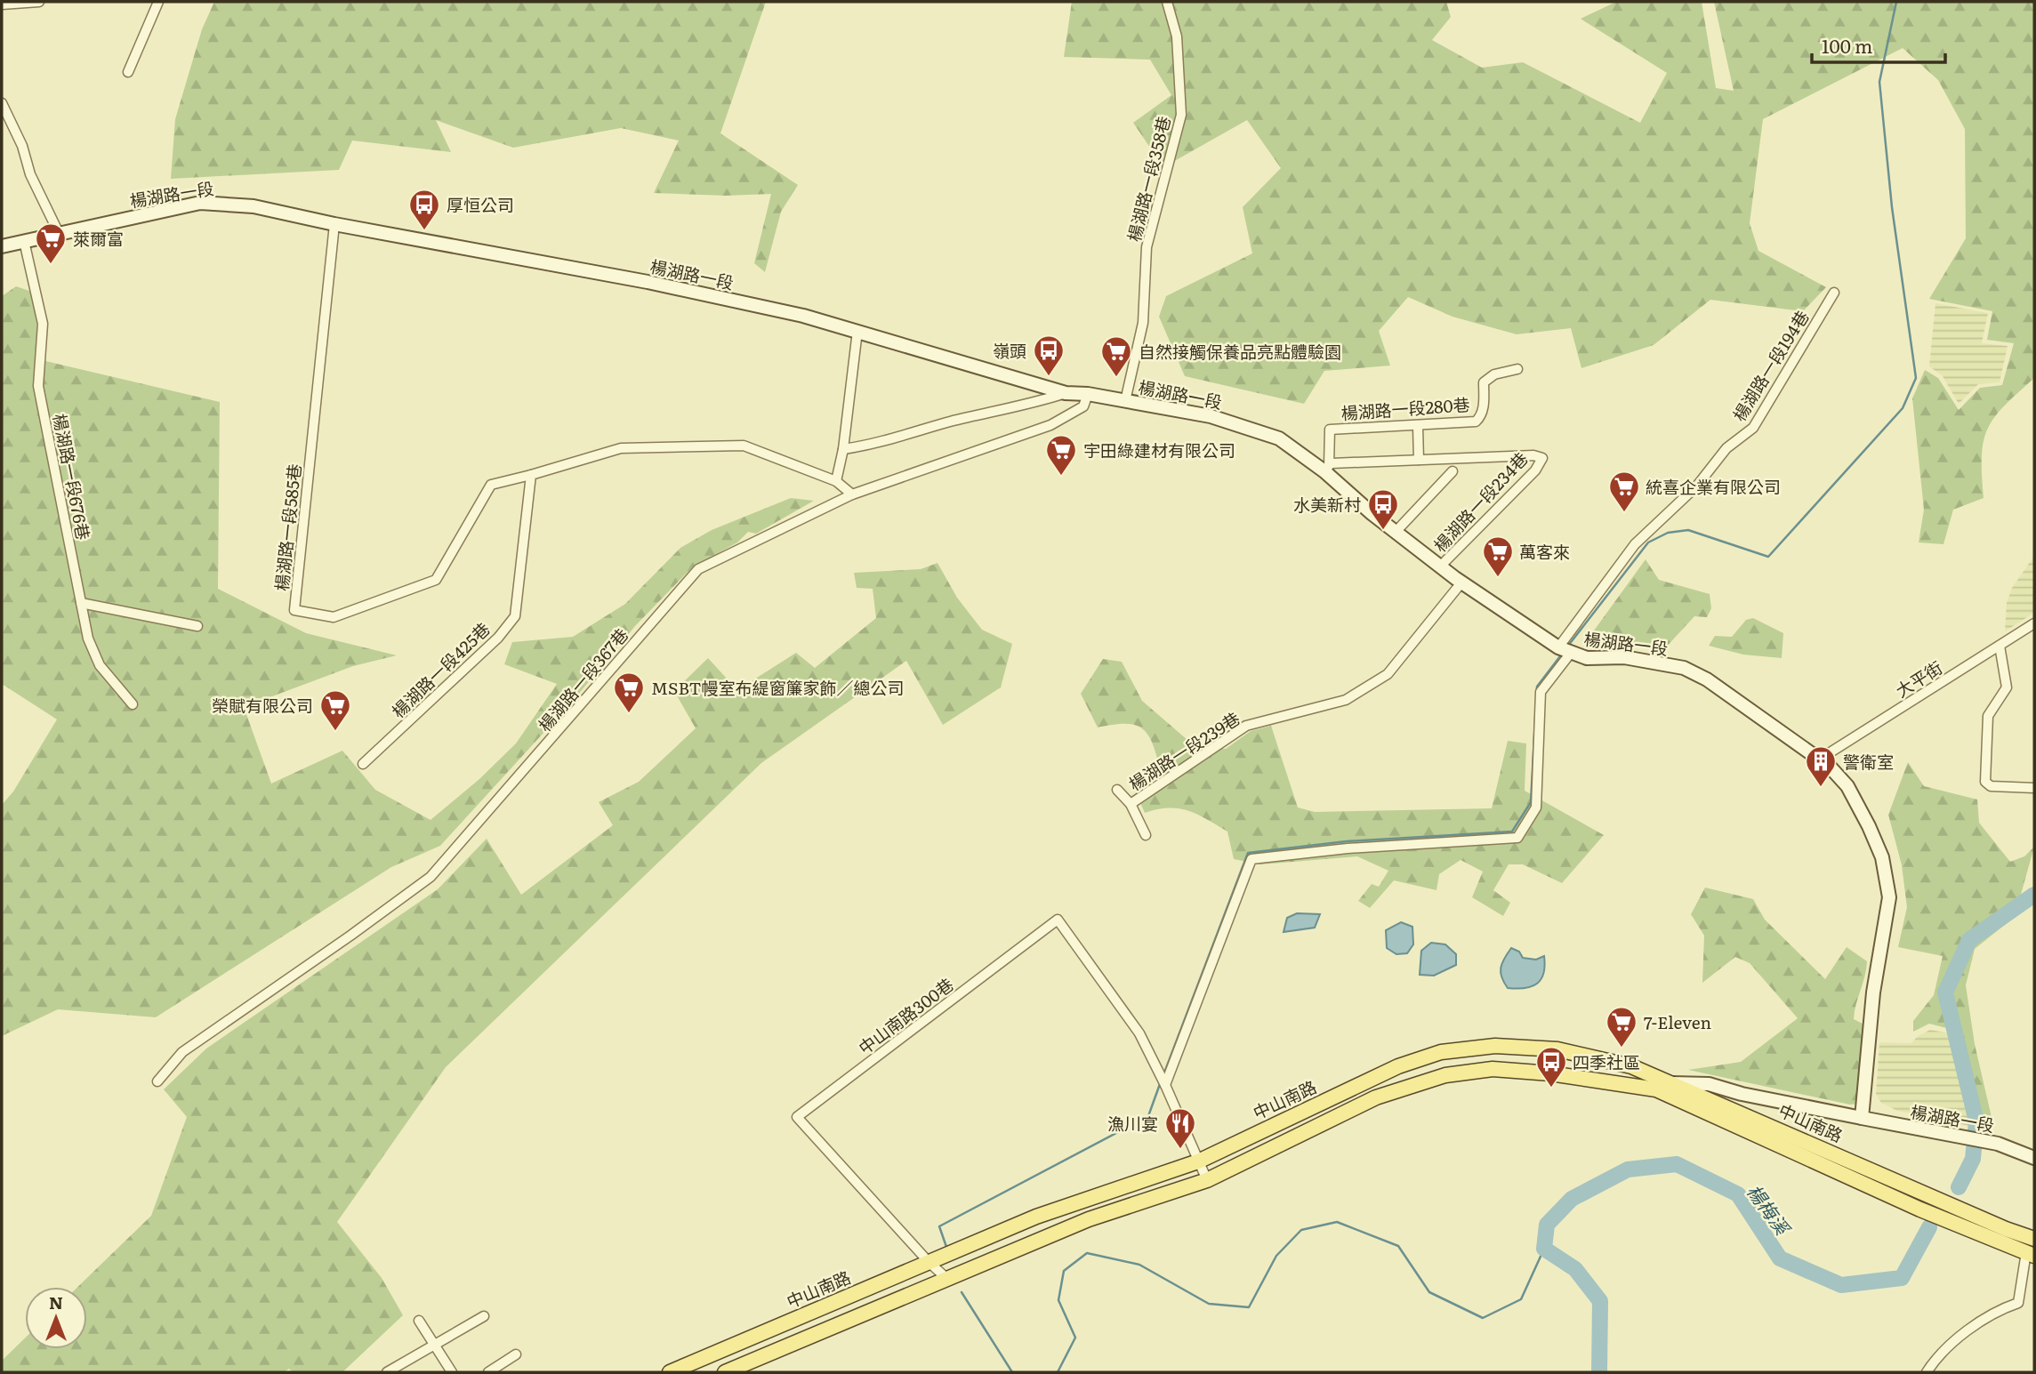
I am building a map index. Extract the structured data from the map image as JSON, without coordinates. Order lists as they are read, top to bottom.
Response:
{
  "streets": {
    "main road": ["中山南路"],
    "street": [
      "楊湖路一段358巷",
      "楊湖路一段",
      "楊湖路一段194巷",
      "楊湖路一段280巷",
      "楊湖路一段676巷",
      "楊湖路一段234巷",
      "楊湖路一段585巷",
      "楊湖路一段425巷",
      "大平街",
      "楊湖路一段367巷",
      "楊湖路一段239巷",
      "中山南路300巷"
    ]
  },
  "crossings": [
    ["楊湖路一段358巷", "楊湖路一段"],
    ["楊湖路一段", "楊湖路一段194巷"],
    ["楊湖路一段", "楊湖路一段280巷"],
    ["楊湖路一段", "楊湖路一段676巷"],
    ["楊湖路一段", "楊湖路一段234巷"],
    ["楊湖路一段", "楊湖路一段585巷"],
    ["楊湖路一段", "大平街"],
    ["楊湖路一段", "楊湖路一段367巷"],
    ["楊湖路一段", "楊湖路一段239巷"],
    ["楊湖路一段", "中山南路"],
    ["楊湖路一段194巷", "中山南路300巷"],
    ["楊湖路一段585巷", "楊湖路一段425巷"],
    ["中山南路300巷", "中山南路"]
  ],
  "water": ["楊梅溪"],
  "places": {
    "bus stop": [
      "厚恒公司",
      "嶺頭",
      "水美新村",
      "四季社區"
    ],
    "supermarket": [
      "萊爾富",
      "自然接觸保養品亮點體驗園",
      "宇田綠建材有限公司",
      "統喜企業有限公司",
      "萬客來",
      "MSBT幔室布緹窗簾家飾／總公司",
      "榮賦有限公司",
      "7-Eleven"
    ],
    "building": ["警衛室"],
    "restaurant": ["漁川宴"]
  },
  "scale_bar": "100 m",
  "north": "top"
}
